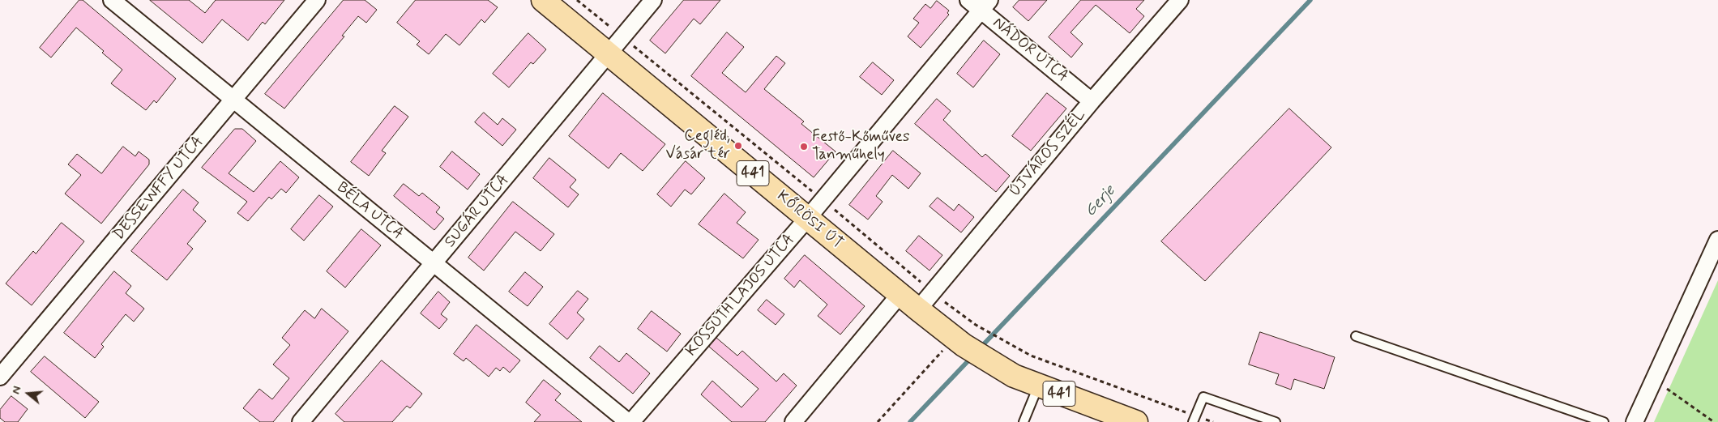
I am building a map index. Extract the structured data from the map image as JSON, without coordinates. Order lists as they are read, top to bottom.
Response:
{
  "streets": {
    "main road": ["441", "KŐRÖSI ÚT"],
    "street": [
      "NÁDOR UTCA",
      "ÚJVÁROS SZÉL",
      "DESSEWFFY UTCA",
      "BÉLA UTCA",
      "SUGÁR UTCA",
      "KOSSUTH LAJOS UTCA"
    ]
  },
  "crossings": [
    ["NÁDOR UTCA", "ÚJVÁROS SZÉL"],
    ["NÁDOR UTCA", "KOSSUTH LAJOS UTCA"],
    ["ÚJVÁROS SZÉL", "KŐRÖSI ÚT"],
    ["441", "KŐRÖSI ÚT"],
    ["DESSEWFFY UTCA", "BÉLA UTCA"],
    ["BÉLA UTCA", "SUGÁR UTCA"],
    ["SUGÁR UTCA", "KŐRÖSI ÚT"],
    ["KŐRÖSI ÚT", "KOSSUTH LAJOS UTCA"]
  ],
  "water": ["Gerje"],
  "places": ["Cegléd, Vásár tér", "Festő-Kőműves Tanműhely"],
  "north": "left"
}
